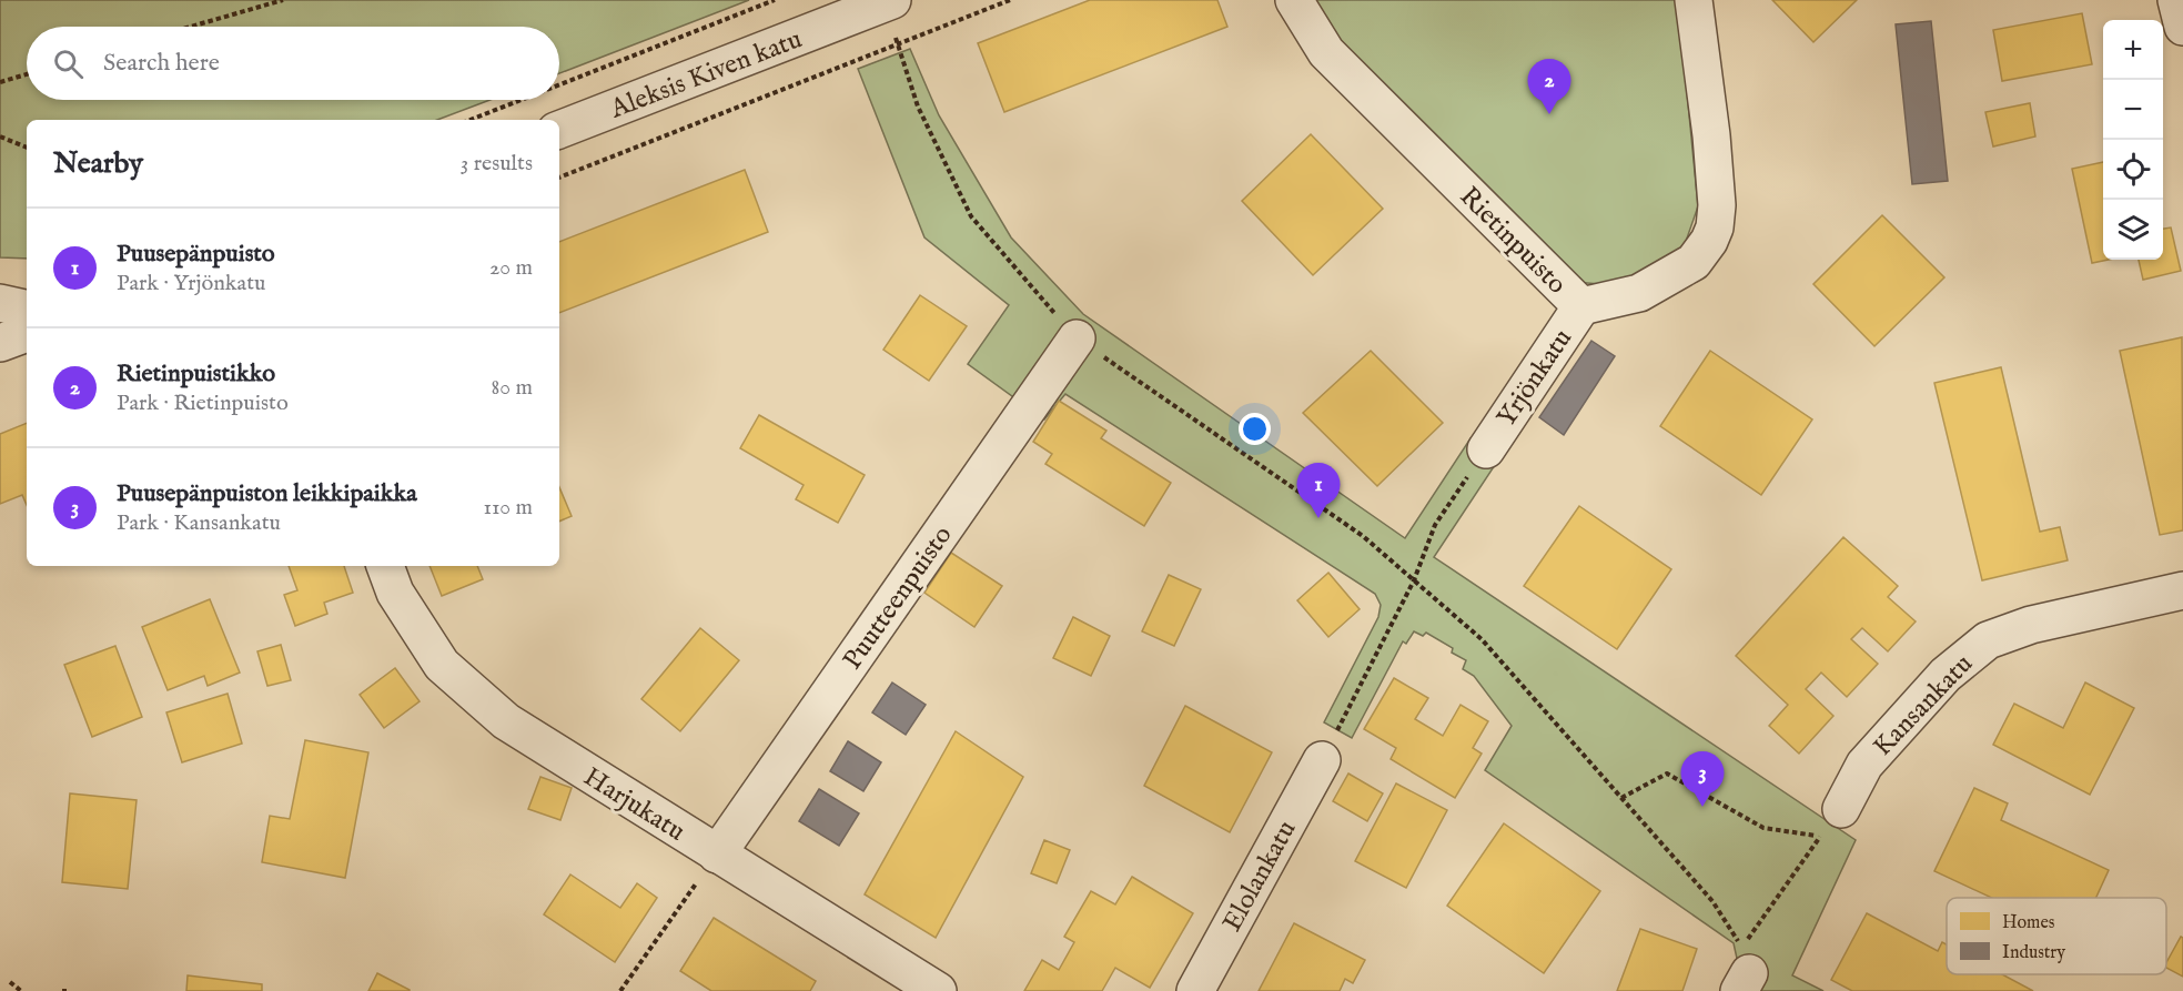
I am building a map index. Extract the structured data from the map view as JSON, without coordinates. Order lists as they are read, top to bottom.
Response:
{
  "streets": {
    "street": [
      "Aleksis Kiven katu",
      "Rietinpuisto",
      "Yrjönkatu",
      "Puutteenpuisto",
      "Kansankatu",
      "Harjukatu",
      "Elolankatu"
    ]
  },
  "crossings": [
    ["Rietinpuisto", "Yrjönkatu"],
    ["Puutteenpuisto", "Harjukatu"]
  ],
  "legend": ["Homes", "Industry"],
  "page": {
    "map_buttons": ["+", "−"],
    "search": "Search here",
    "pins": ["2", "1", "3"],
    "heading": ["Nearby", "3 results"],
    "list": [
      {
        "mark": "1",
        "name": "Puusepänpuisto",
        "note": "Park · Yrjönkatu",
        "value": "20 m"
      },
      {
        "mark": "2",
        "name": "Rietinpuistikko",
        "note": "Park · Rietinpuisto",
        "value": "80 m"
      },
      {
        "mark": "3",
        "name": "Puusepänpuiston leikkipaikka",
        "note": "Park · Kansankatu",
        "value": "110 m"
      }
    ]
  }
}
